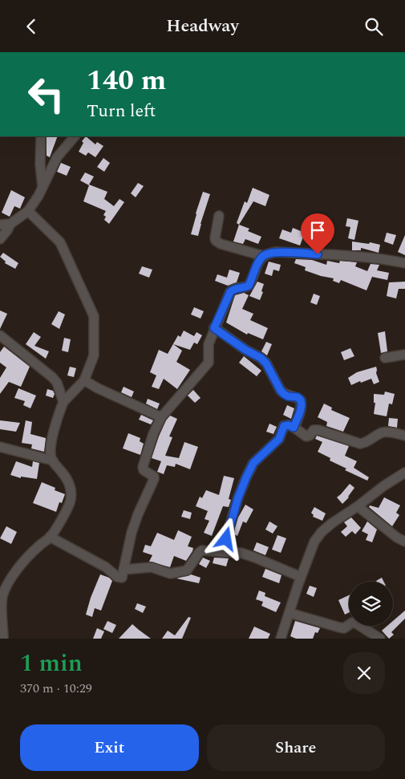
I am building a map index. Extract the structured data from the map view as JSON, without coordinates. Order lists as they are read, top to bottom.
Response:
{
  "page": {
    "header": "Headway",
    "turn": ["140 m", "Turn left"],
    "heading": ["1 min", "370 m · 10:29"],
    "buttons": ["Exit", "Share"]
  }
}
